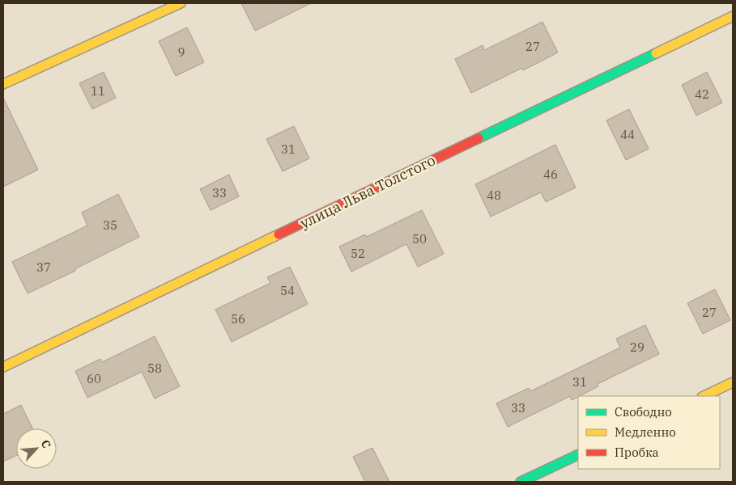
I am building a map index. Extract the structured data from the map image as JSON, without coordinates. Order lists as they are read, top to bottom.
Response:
{
  "streets": {
    "street": ["улица Льва Толстого"]
  },
  "house_numbers": [
    "27",
    "9",
    "11",
    "42",
    "44",
    "31",
    "46",
    "33",
    "48",
    "35",
    "50",
    "52",
    "37",
    "54",
    "27",
    "56",
    "29",
    "58",
    "60",
    "31",
    "33"
  ],
  "legend": ["Свободно", "Медленно", "Пробка"],
  "north": "top right"
}
